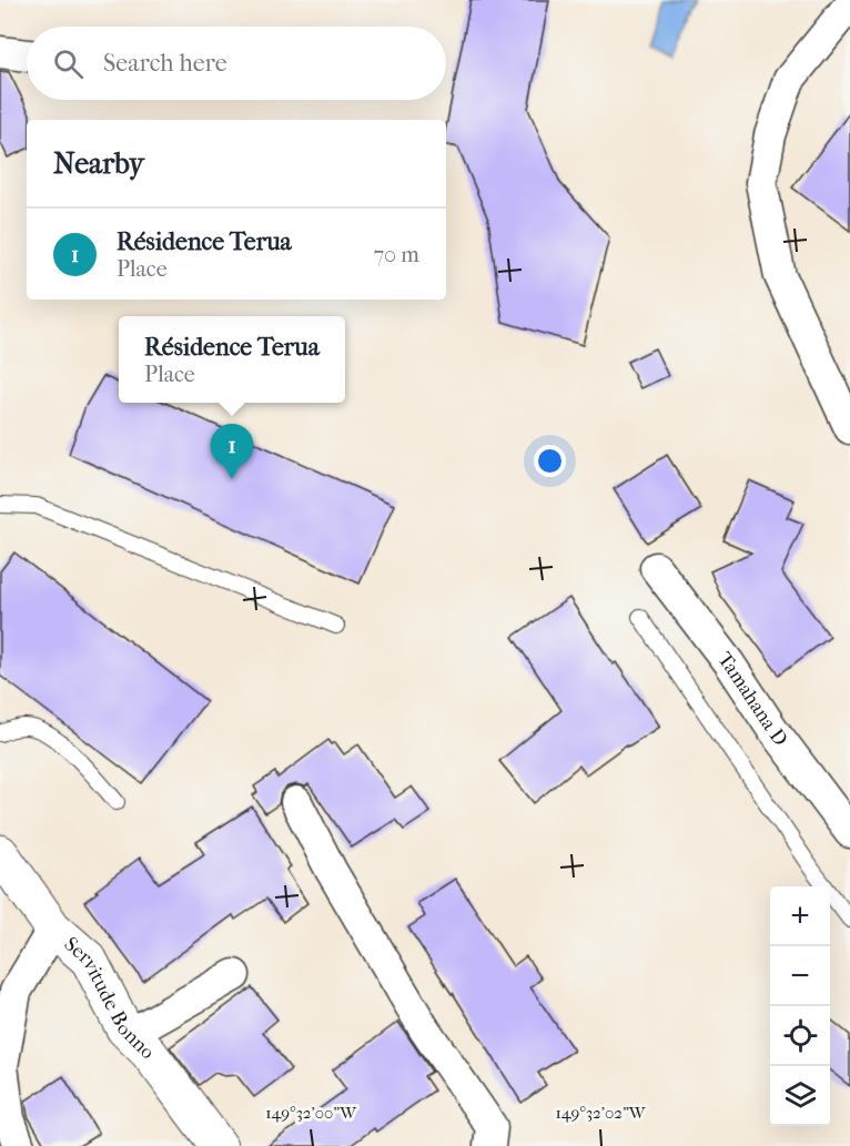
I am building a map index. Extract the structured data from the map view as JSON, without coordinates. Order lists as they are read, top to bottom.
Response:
{
  "streets": {
    "street": ["Tamahana D", "Servitude Bonno"]
  },
  "page": {
    "search": "Search here",
    "heading": "Nearby",
    "list": [
      {
        "mark": "1",
        "name": "Résidence Terua",
        "note": "Place",
        "value": "70 m"
      }
    ],
    "popup": ["Résidence Terua", "Place"],
    "pins": "1",
    "map_buttons": ["+", "−"]
  },
  "coordinates": ["149°32'00\"W", "149°32'02\"W"]
}
